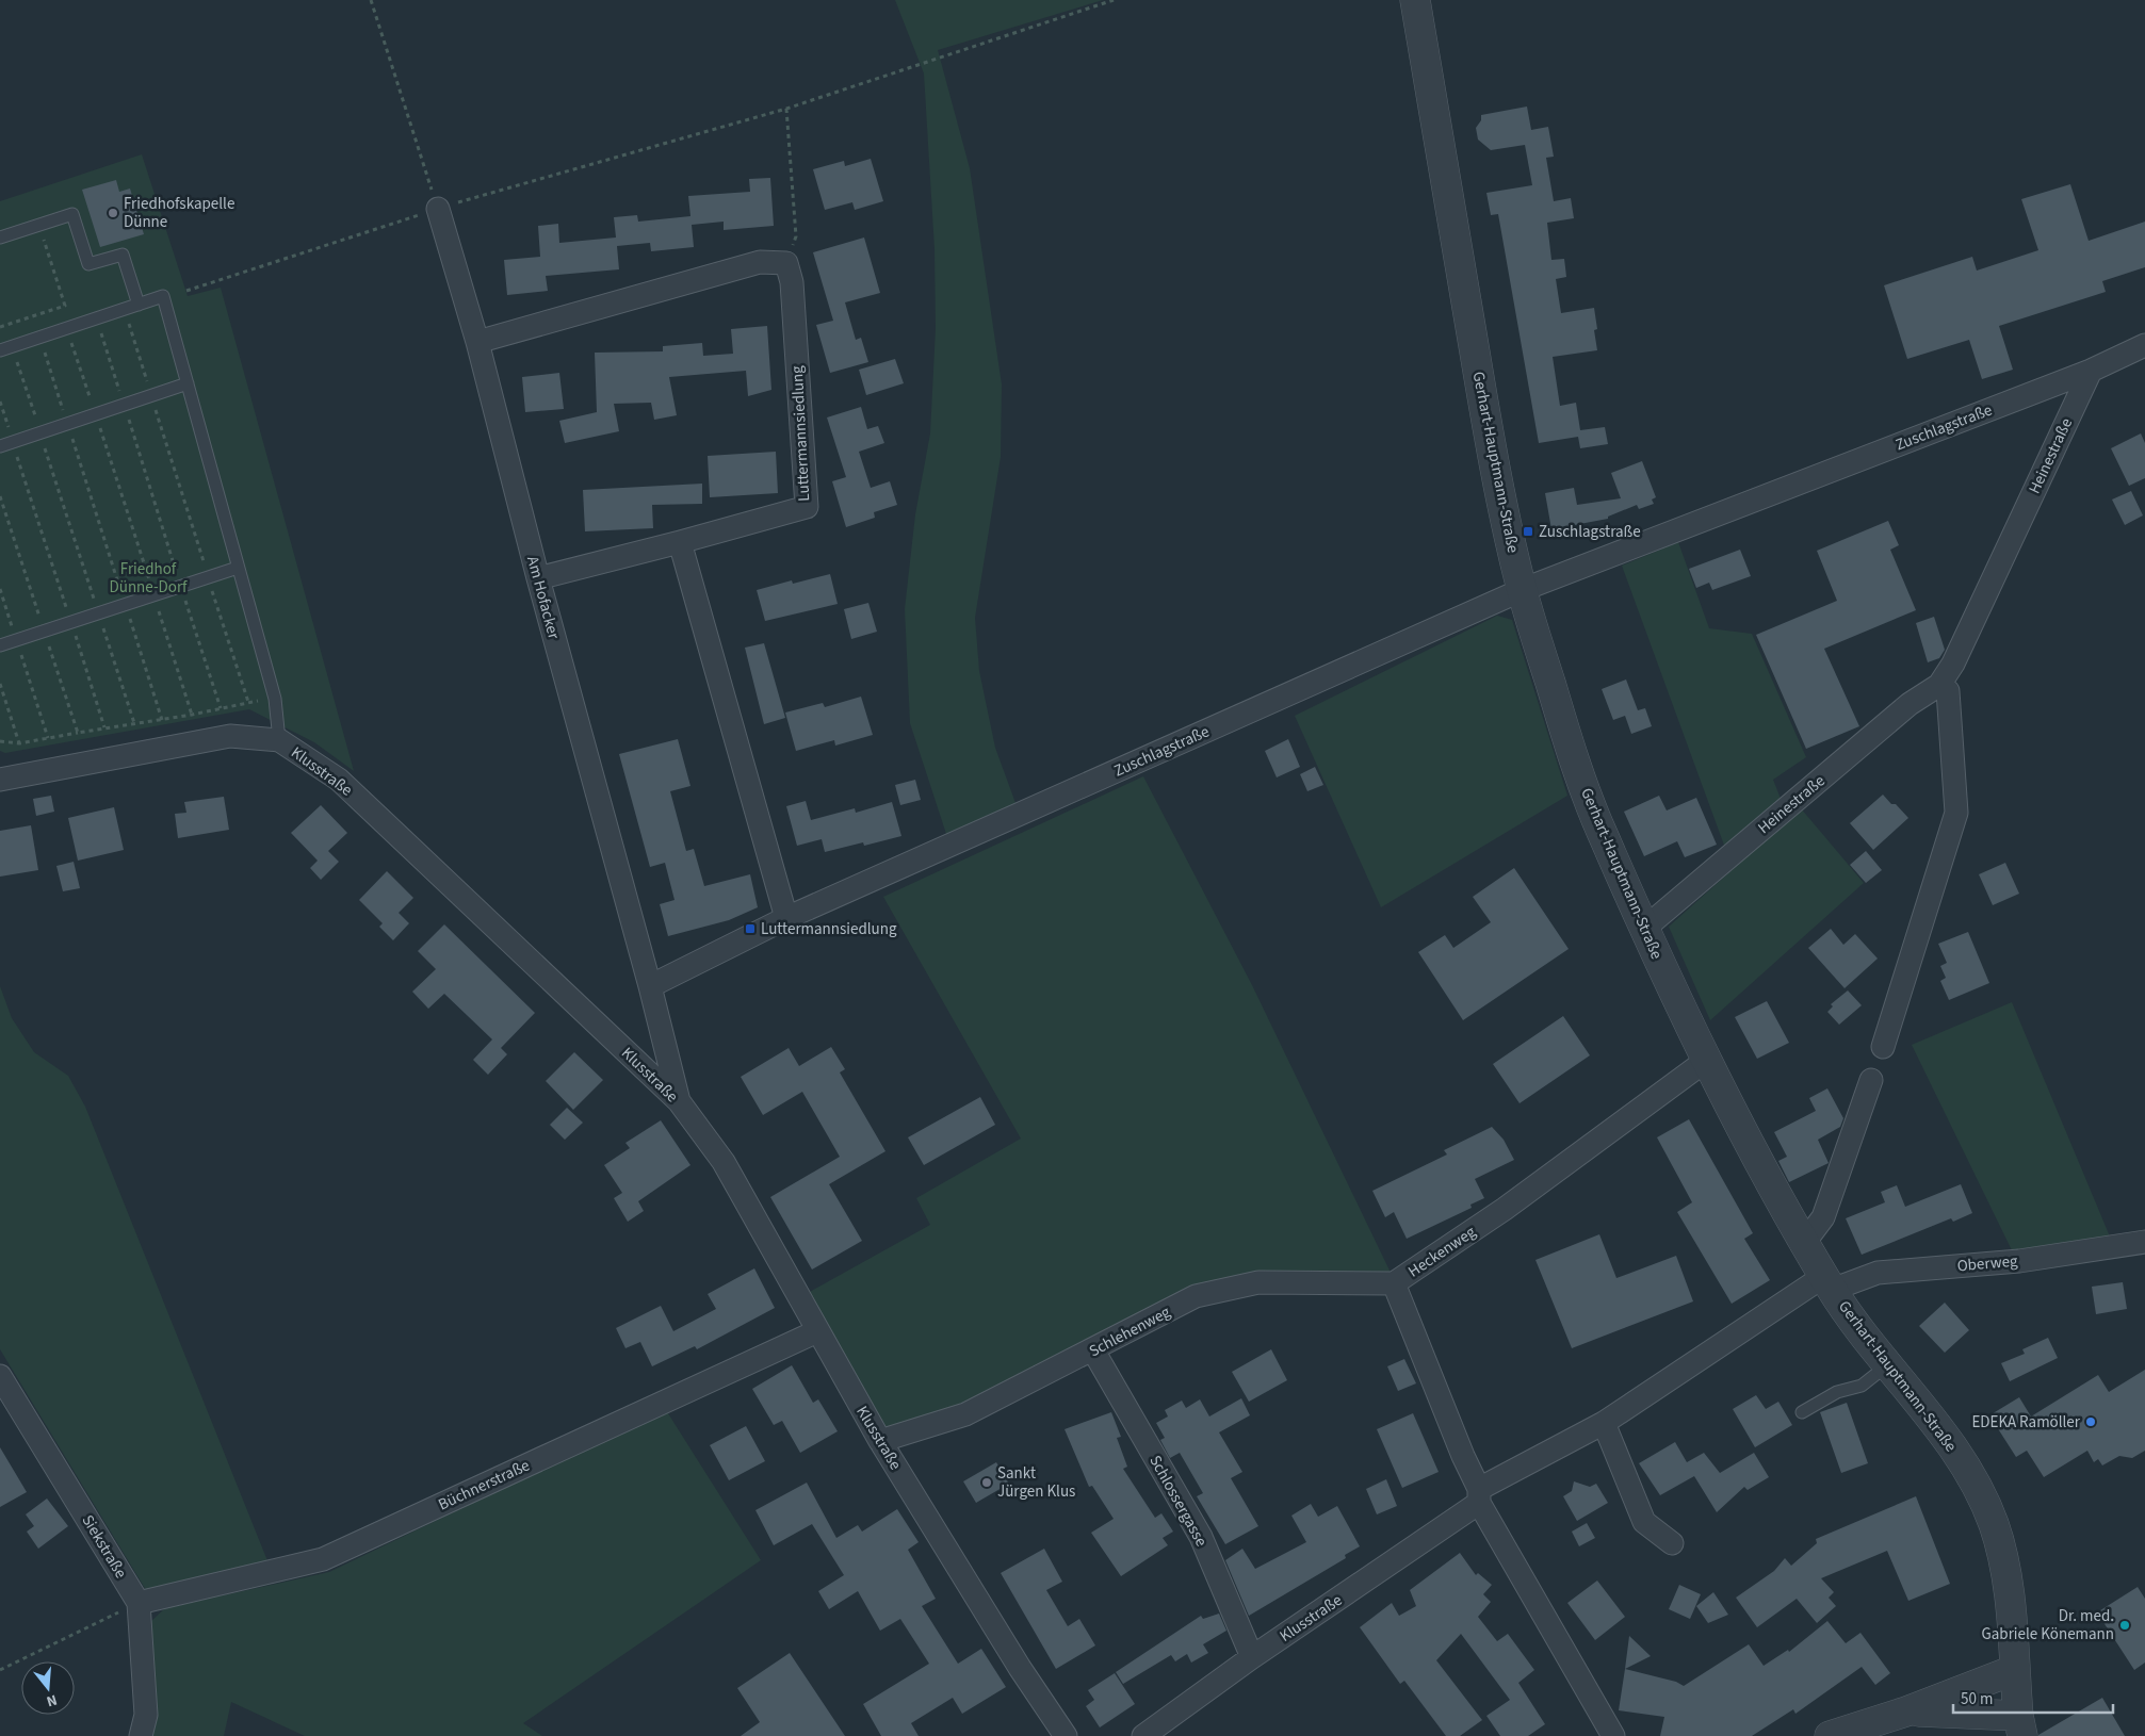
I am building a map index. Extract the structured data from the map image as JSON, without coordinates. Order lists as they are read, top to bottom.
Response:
{
  "streets": {
    "street": [
      "Zuschlagstraße",
      "Luttermannsiedlung",
      "Heinestraße",
      "Gerhart-Hauptmann-Straße",
      "Am Hofacker",
      "Klusstraße",
      "Heckenweg",
      "Oberweg",
      "Schlehenweg",
      "Büchnerstraße",
      "Schlossergasse",
      "Siekstraße"
    ]
  },
  "crossings": [
    ["Zuschlagstraße", "Heinestraße"],
    ["Zuschlagstraße", "Gerhart-Hauptmann-Straße"],
    ["Zuschlagstraße", "Am Hofacker"],
    ["Luttermannsiedlung", "Am Hofacker"],
    ["Heinestraße", "Gerhart-Hauptmann-Straße"],
    ["Gerhart-Hauptmann-Straße", "Heckenweg"],
    ["Gerhart-Hauptmann-Straße", "Oberweg"],
    ["Klusstraße", "Heckenweg"],
    ["Klusstraße", "Schlehenweg"],
    ["Klusstraße", "Büchnerstraße"],
    ["Klusstraße", "Schlossergasse"],
    ["Heckenweg", "Schlehenweg"],
    ["Schlehenweg", "Schlossergasse"],
    ["Büchnerstraße", "Siekstraße"]
  ],
  "parks": ["Friedhof Dünne-Dorf"],
  "places": {
    "other": [
      "Friedhofskapelle Dünne",
      "EDEKA Ramöller",
      "Sankt Jürgen Klus",
      "Dr. med. Gabriele Könemann"
    ],
    "transit": ["Zuschlagstraße", "Luttermannsiedlung"]
  },
  "scale_bar": "50 m",
  "north": "bottom"
}
